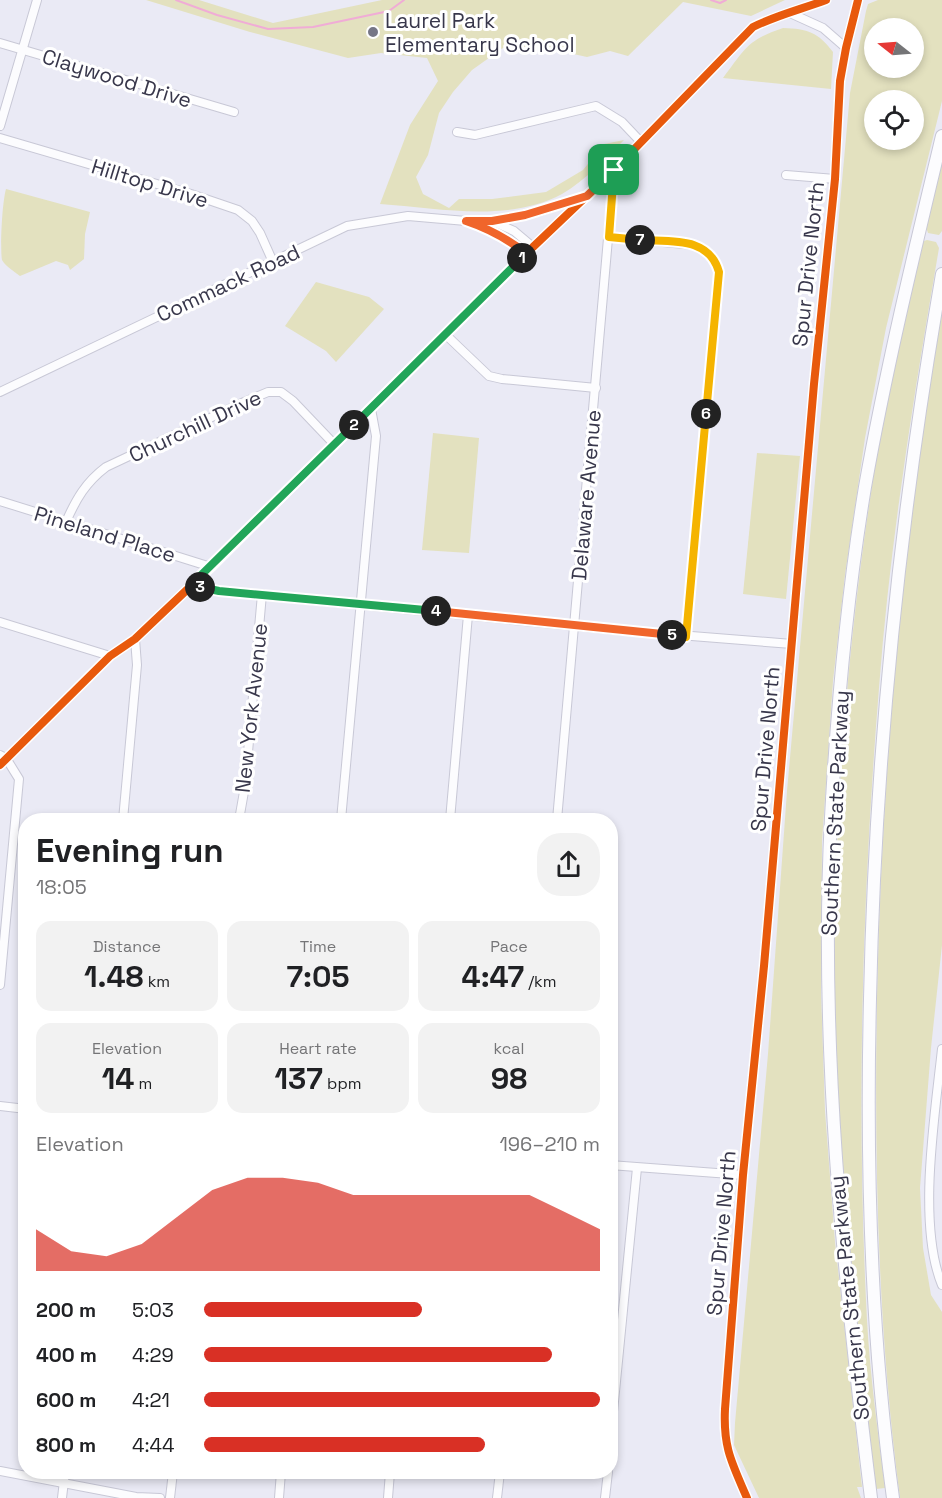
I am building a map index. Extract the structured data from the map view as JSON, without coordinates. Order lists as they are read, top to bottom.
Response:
{
  "streets": {
    "highway": ["Southern State Parkway"],
    "street": [
      "Claywood Drive",
      "Hilltop Drive",
      "Spur Drive North",
      "Commack Road",
      "Churchill Drive",
      "Delaware Avenue",
      "Pineland Place",
      "New York Avenue"
    ]
  },
  "crossings": [
    ["Hilltop Drive", "Commack Road"],
    ["Churchill Drive", "Pineland Place"]
  ],
  "places": ["Laurel Park Elementary School"],
  "north": "left",
  "page": {
    "pins": [
      "7",
      "1",
      "6",
      "2",
      "3",
      "4",
      "5"
    ],
    "heading": ["Evening run", "18:05"],
    "stats": [
      ["Distance", "1.48 km"],
      ["Time", "7:05"],
      ["Pace", "4:47 /km"],
      ["Elevation", "14 m"],
      ["Heart rate", "137 bpm"],
      ["kcal", "98"]
    ],
    "chart": ["Elevation", "196–210 m"],
    "list": [
      {
        "name": "200 m",
        "note": "5:03"
      },
      {
        "name": "400 m",
        "note": "4:29"
      },
      {
        "name": "600 m",
        "note": "4:21"
      },
      {
        "name": "800 m",
        "note": "4:44"
      }
    ]
  }
}
